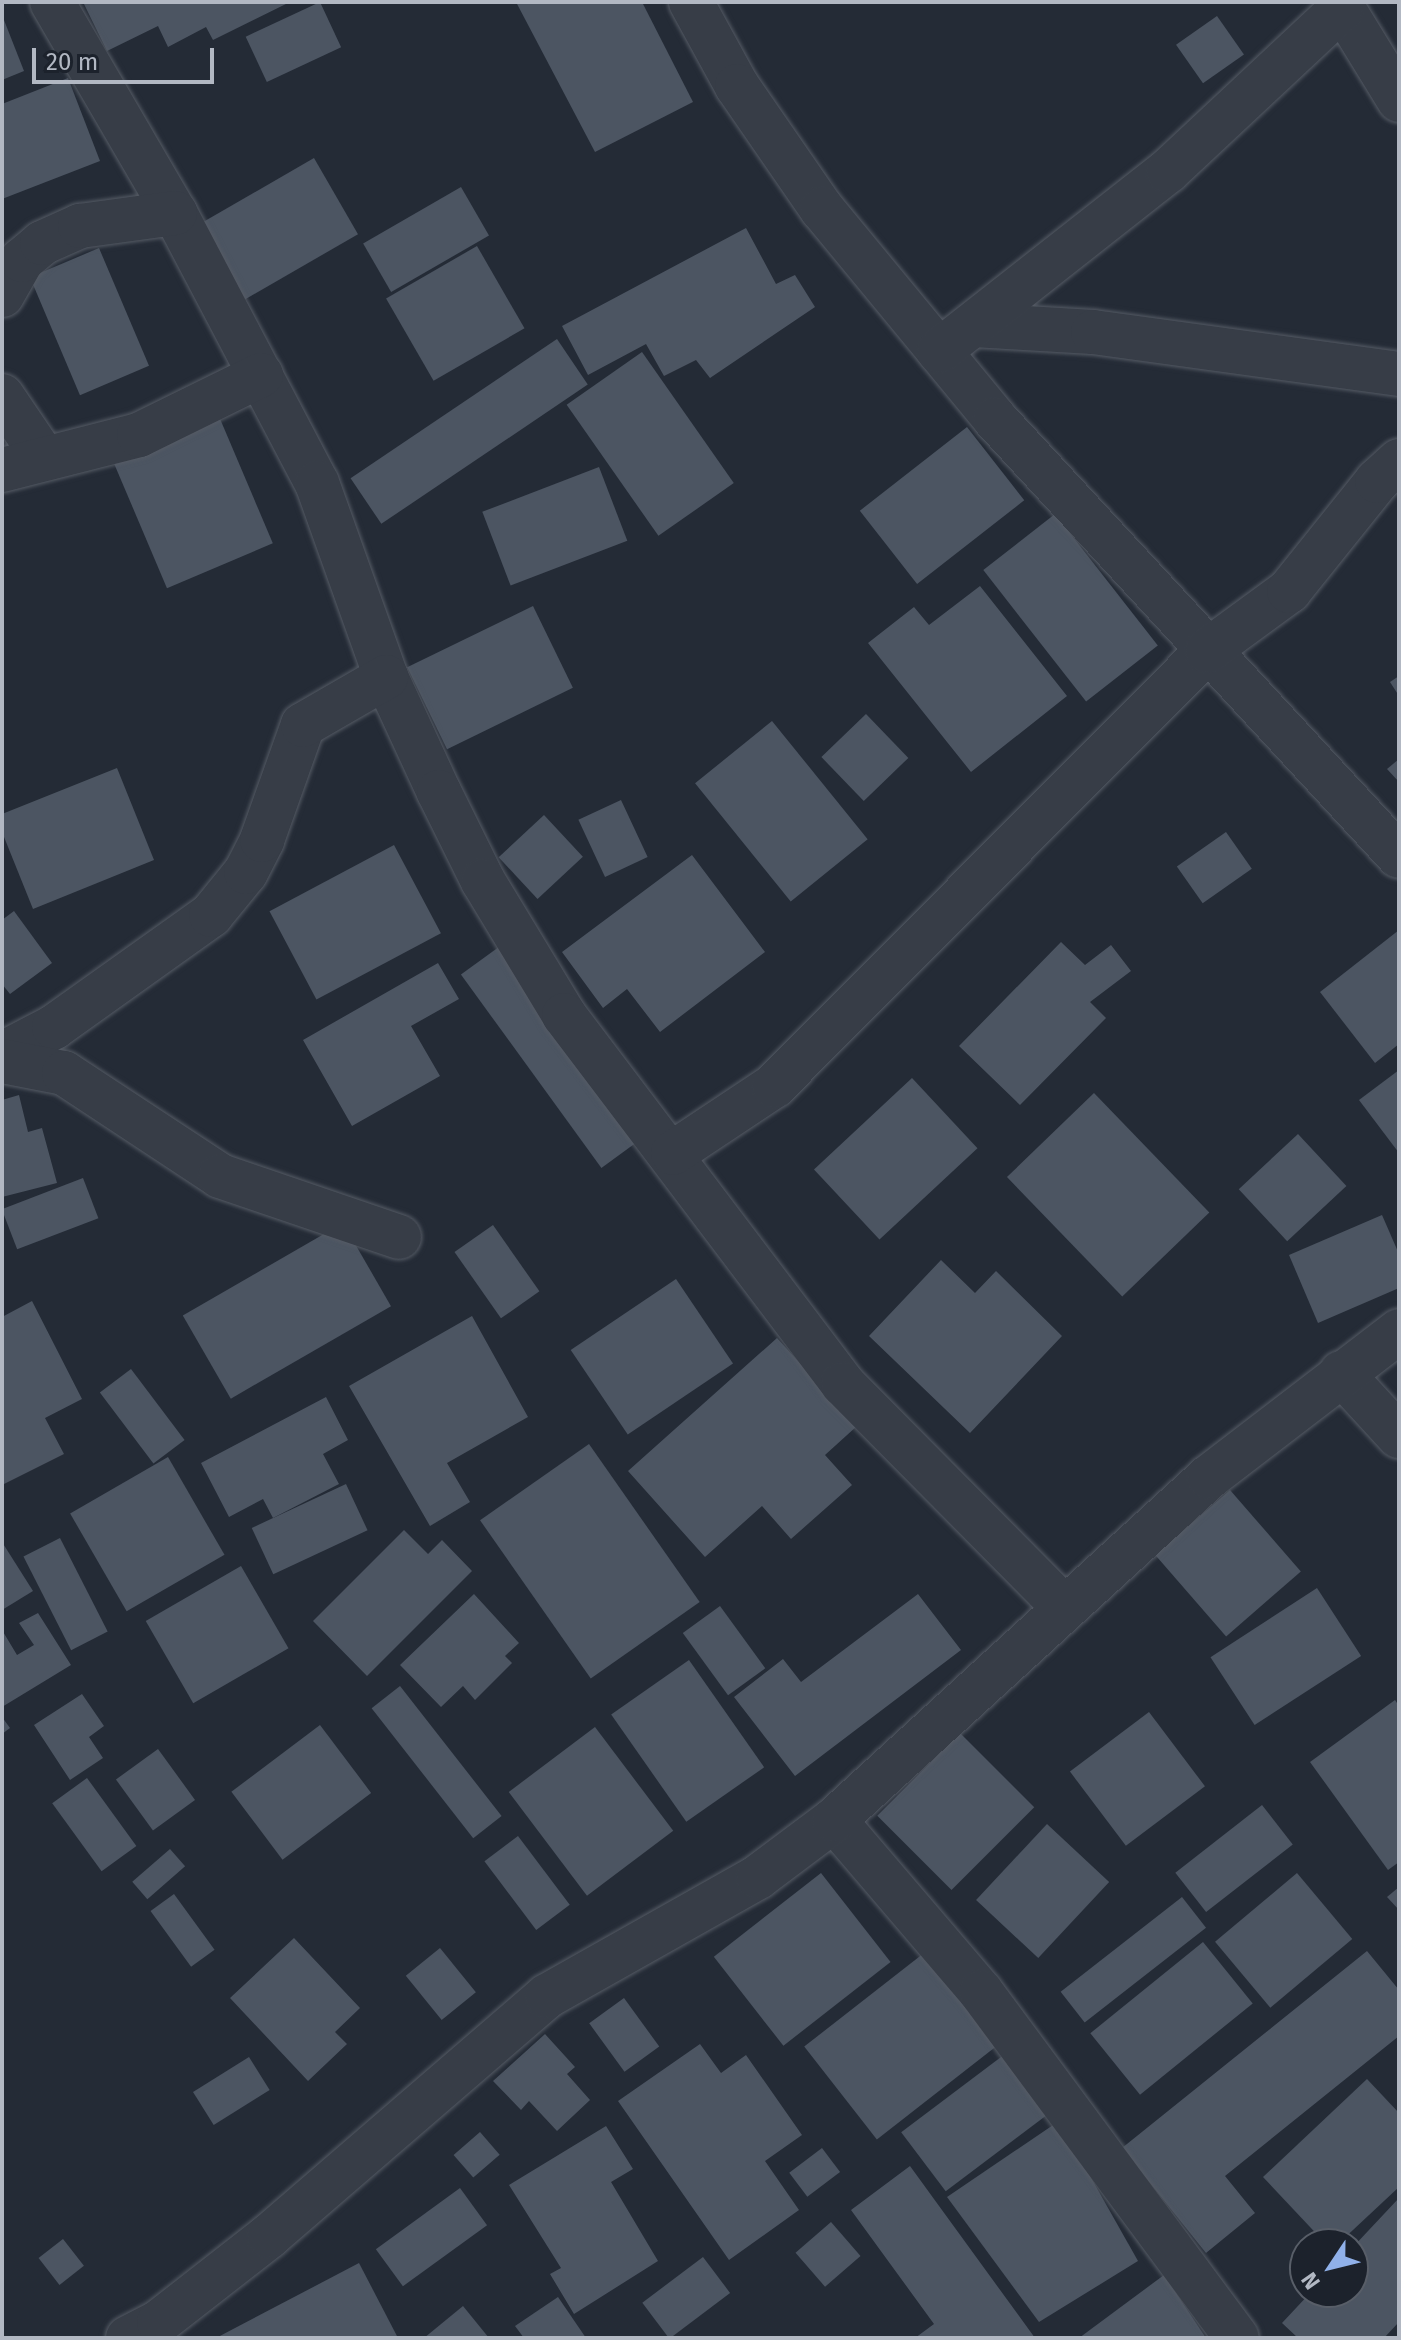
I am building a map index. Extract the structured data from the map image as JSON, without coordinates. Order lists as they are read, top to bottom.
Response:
{
  "scale_bar": "20 m",
  "north": "bottom left"
}
